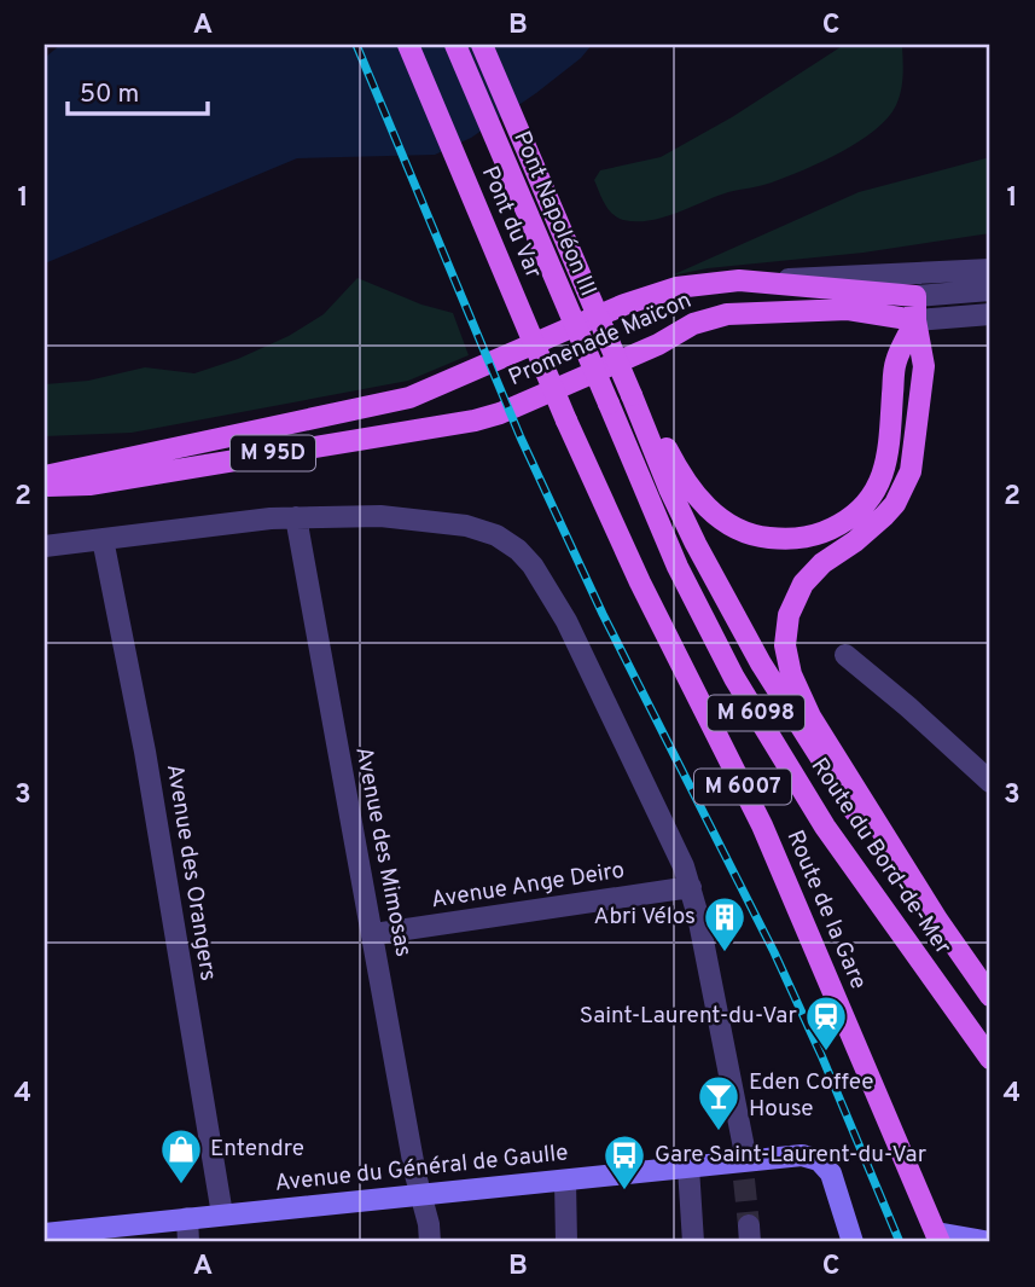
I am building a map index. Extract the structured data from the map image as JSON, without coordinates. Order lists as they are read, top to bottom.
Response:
{
  "streets": {
    "main road": [
      "Pont Napoléon III",
      "Pont du Var",
      "Promenade Maïcon",
      "M 95D",
      "M 6098",
      "M 6007",
      "Route du Bord-de-Mer",
      "Route de la Gare",
      "Avenue du Général de Gaulle"
    ],
    "street": ["Avenue des Mimosas", "Avenue des Orangers", "Avenue Ange Deiro"]
  },
  "crossings": [
    ["Pont Napoléon III", "Route du Bord-de-Mer"],
    ["Pont du Var", "Route de la Gare"],
    ["Avenue des Mimosas", "Avenue Ange Deiro"],
    ["Avenue des Mimosas", "Avenue du Général de Gaulle"],
    ["Avenue des Orangers", "Avenue du Général de Gaulle"]
  ],
  "places": {
    "building": ["Abri Vélos"],
    "station": ["Saint-Laurent-du-Var"],
    "bar": ["Eden Coffee House"],
    "shop": ["Entendre"],
    "bus stop": ["Gare Saint-Laurent-du-Var"]
  },
  "scale_bar": "50 m",
  "grid": {
    "columns": ["A", "B", "C"],
    "rows": [
      "1",
      "2",
      "3",
      "4"
    ]
  }
}
